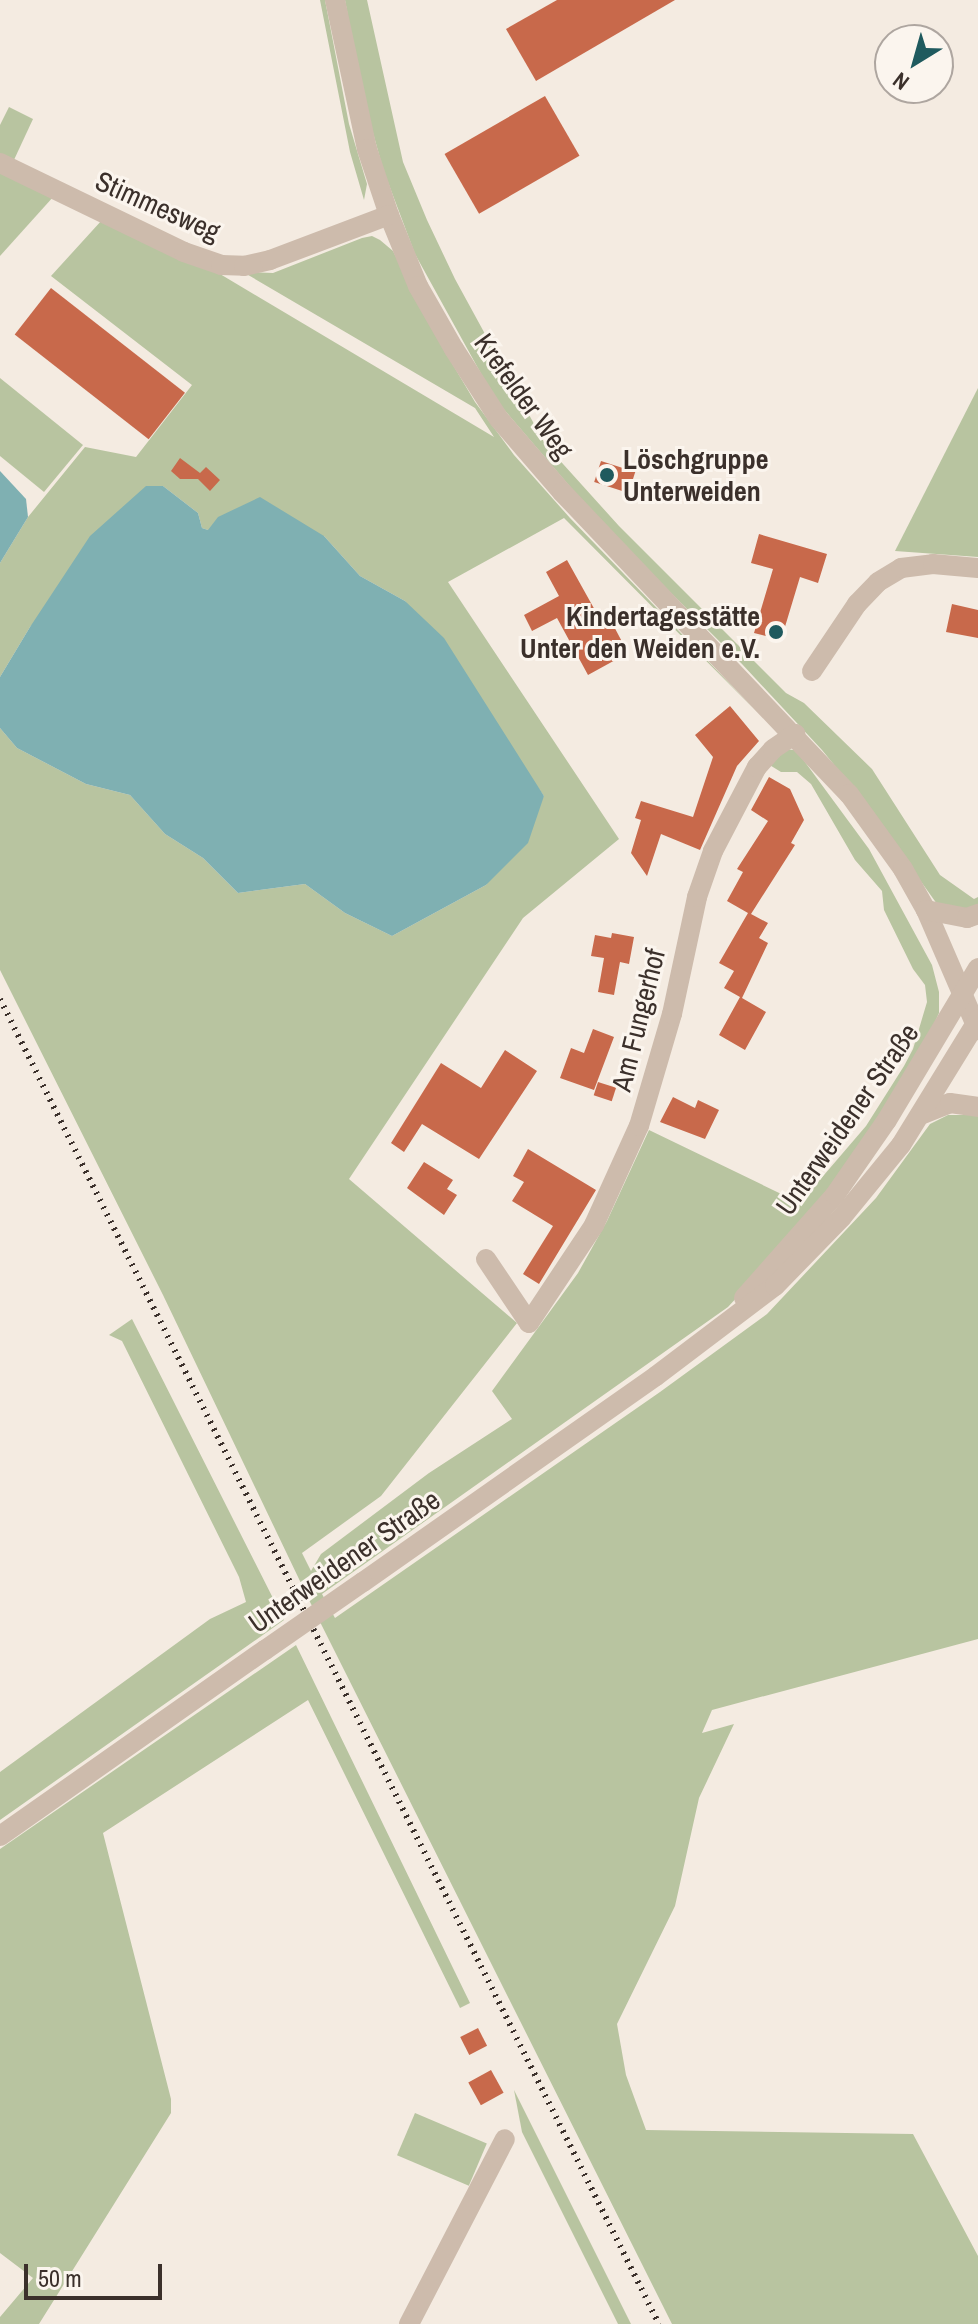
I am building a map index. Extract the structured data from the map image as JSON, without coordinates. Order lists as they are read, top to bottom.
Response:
{
  "streets": {
    "street": [
      "Stimmesweg",
      "Krefelder Weg",
      "Am Fungerhof",
      "Unterweidener Straße"
    ]
  },
  "crossings": [
    ["Stimmesweg", "Krefelder Weg"],
    ["Krefelder Weg", "Am Fungerhof"],
    ["Krefelder Weg", "Unterweidener Straße"]
  ],
  "places": ["Löschgruppe Unterweiden", "Kindertagesstätte Unter den Weiden e.V."],
  "scale_bar": "50 m",
  "north": "bottom left"
}
